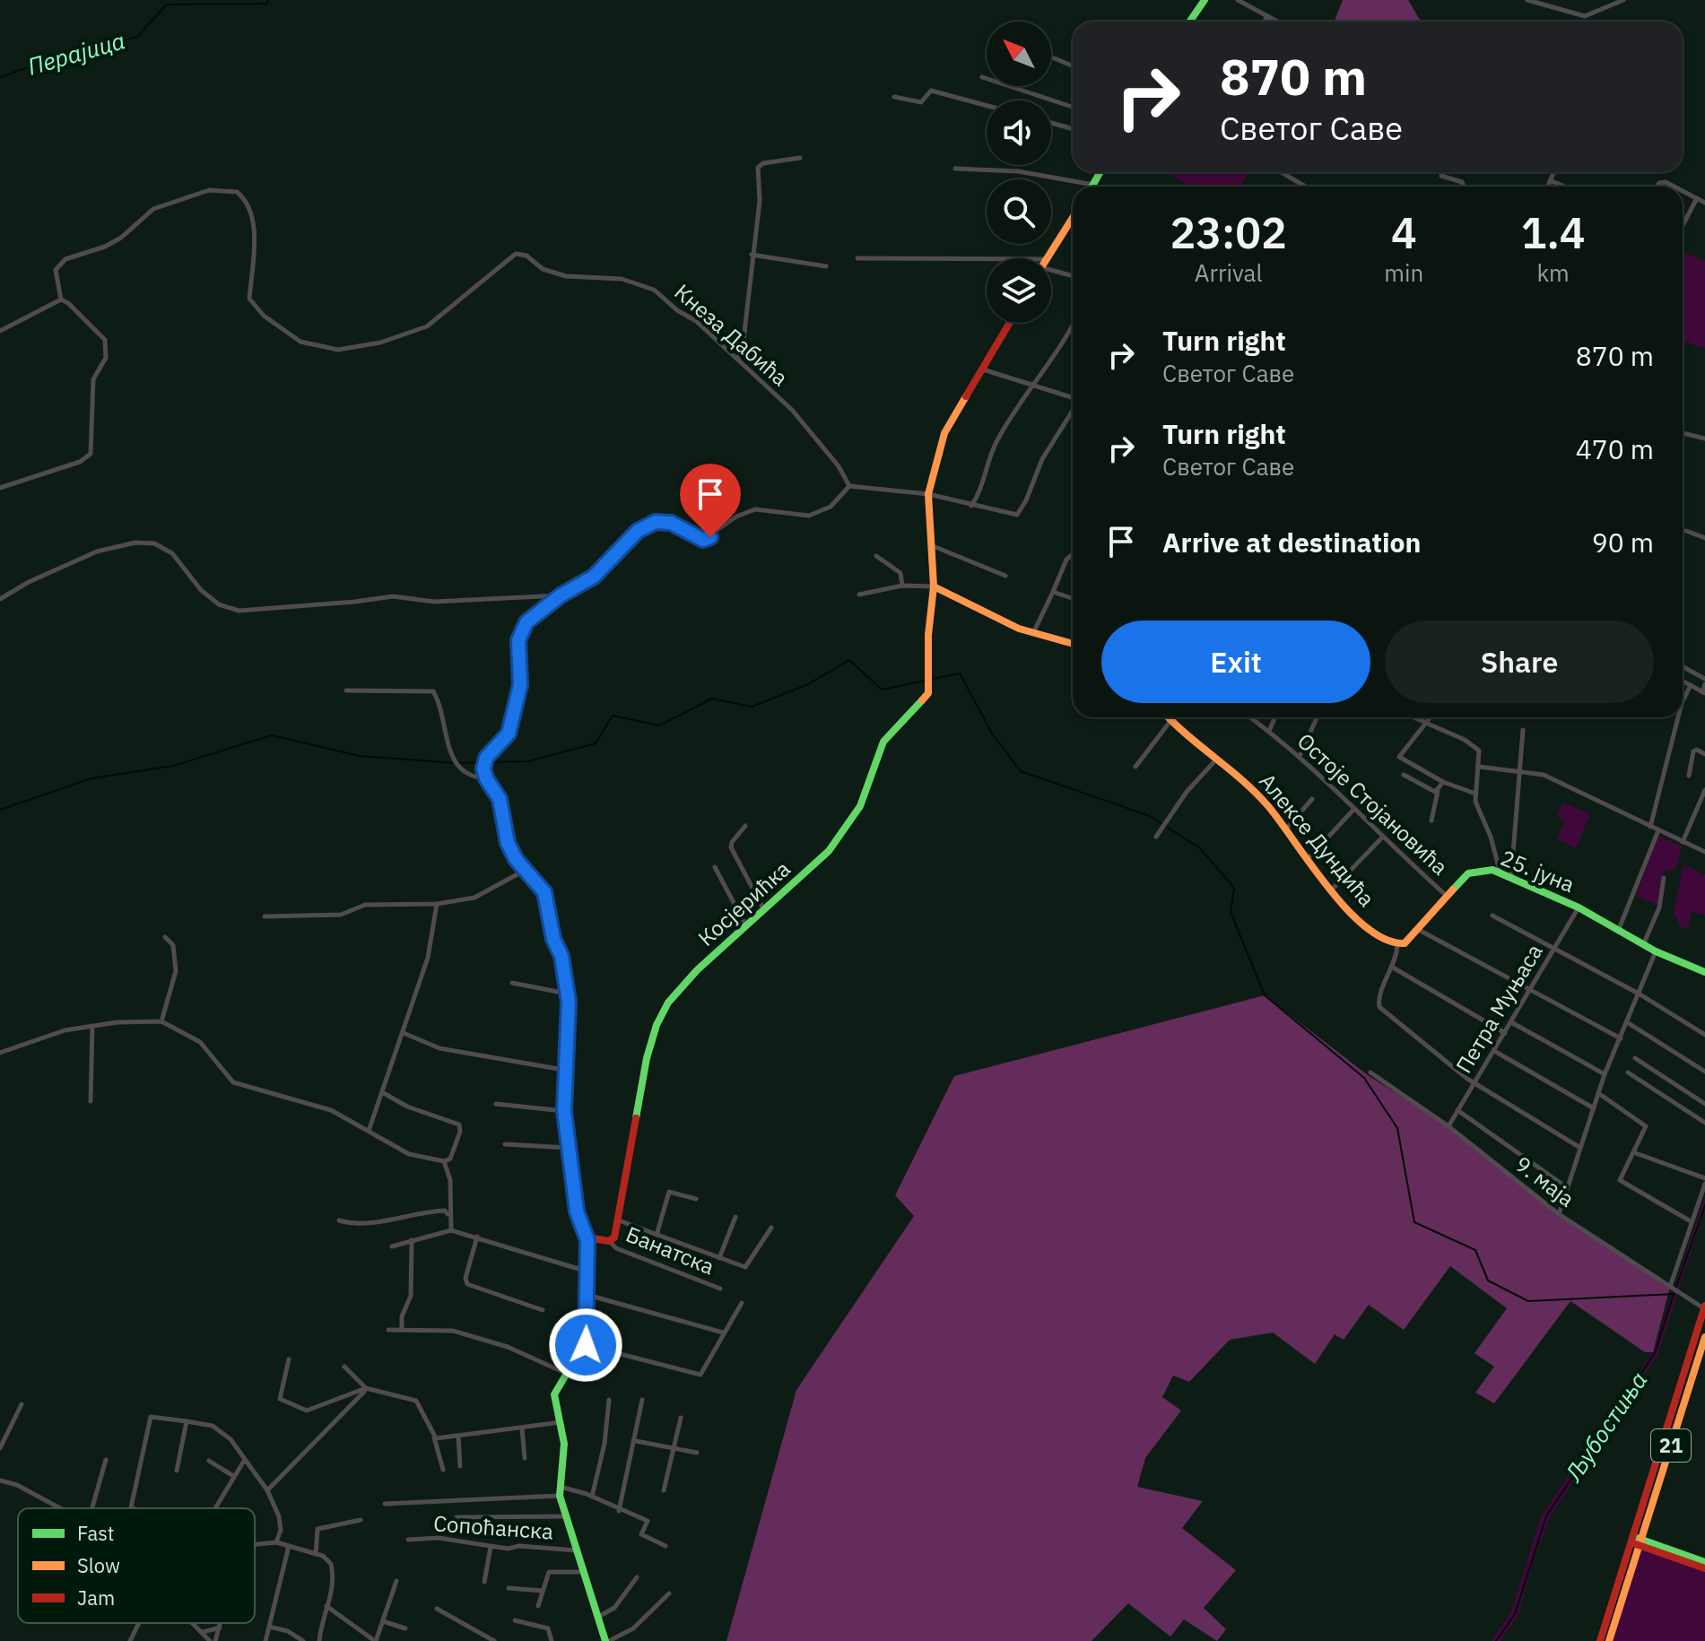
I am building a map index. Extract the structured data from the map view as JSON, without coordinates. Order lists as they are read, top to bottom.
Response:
{
  "streets": {
    "street": [
      "Кнеза Дабића",
      "Остоје Стојановића",
      "Алексе Дундића",
      "25. јуна",
      "Косјерићка",
      "Петра Муњаса",
      "9. маја",
      "Банатска",
      "21",
      "Сопоћанска"
    ]
  },
  "crossings": [
    ["Остоје Стојановића", "25. јуна"],
    ["Алексе Дундића", "25. јуна"],
    ["25. јуна", "Петра Муњаса"],
    ["Косјерићка", "Банатска"],
    ["Петра Муњаса", "9. маја"],
    ["9. маја", "21"]
  ],
  "water": ["Перајица", "Љубостиња"],
  "legend": ["Fast", "Slow", "Jam"],
  "north": "top left",
  "page": {
    "turn": ["870 m", "Светог Саве"],
    "eta": [
      "23:02",
      "Arrival",
      "4",
      "min",
      "1.4",
      "km"
    ],
    "list": [
      {
        "name": "Turn right",
        "note": "Светог Саве",
        "value": "870 m"
      },
      {
        "name": "Turn right",
        "note": "Светог Саве",
        "value": "470 m"
      },
      {
        "name": "Arrive at destination",
        "value": "90 m"
      }
    ],
    "buttons": ["Exit", "Share"]
  }
}
